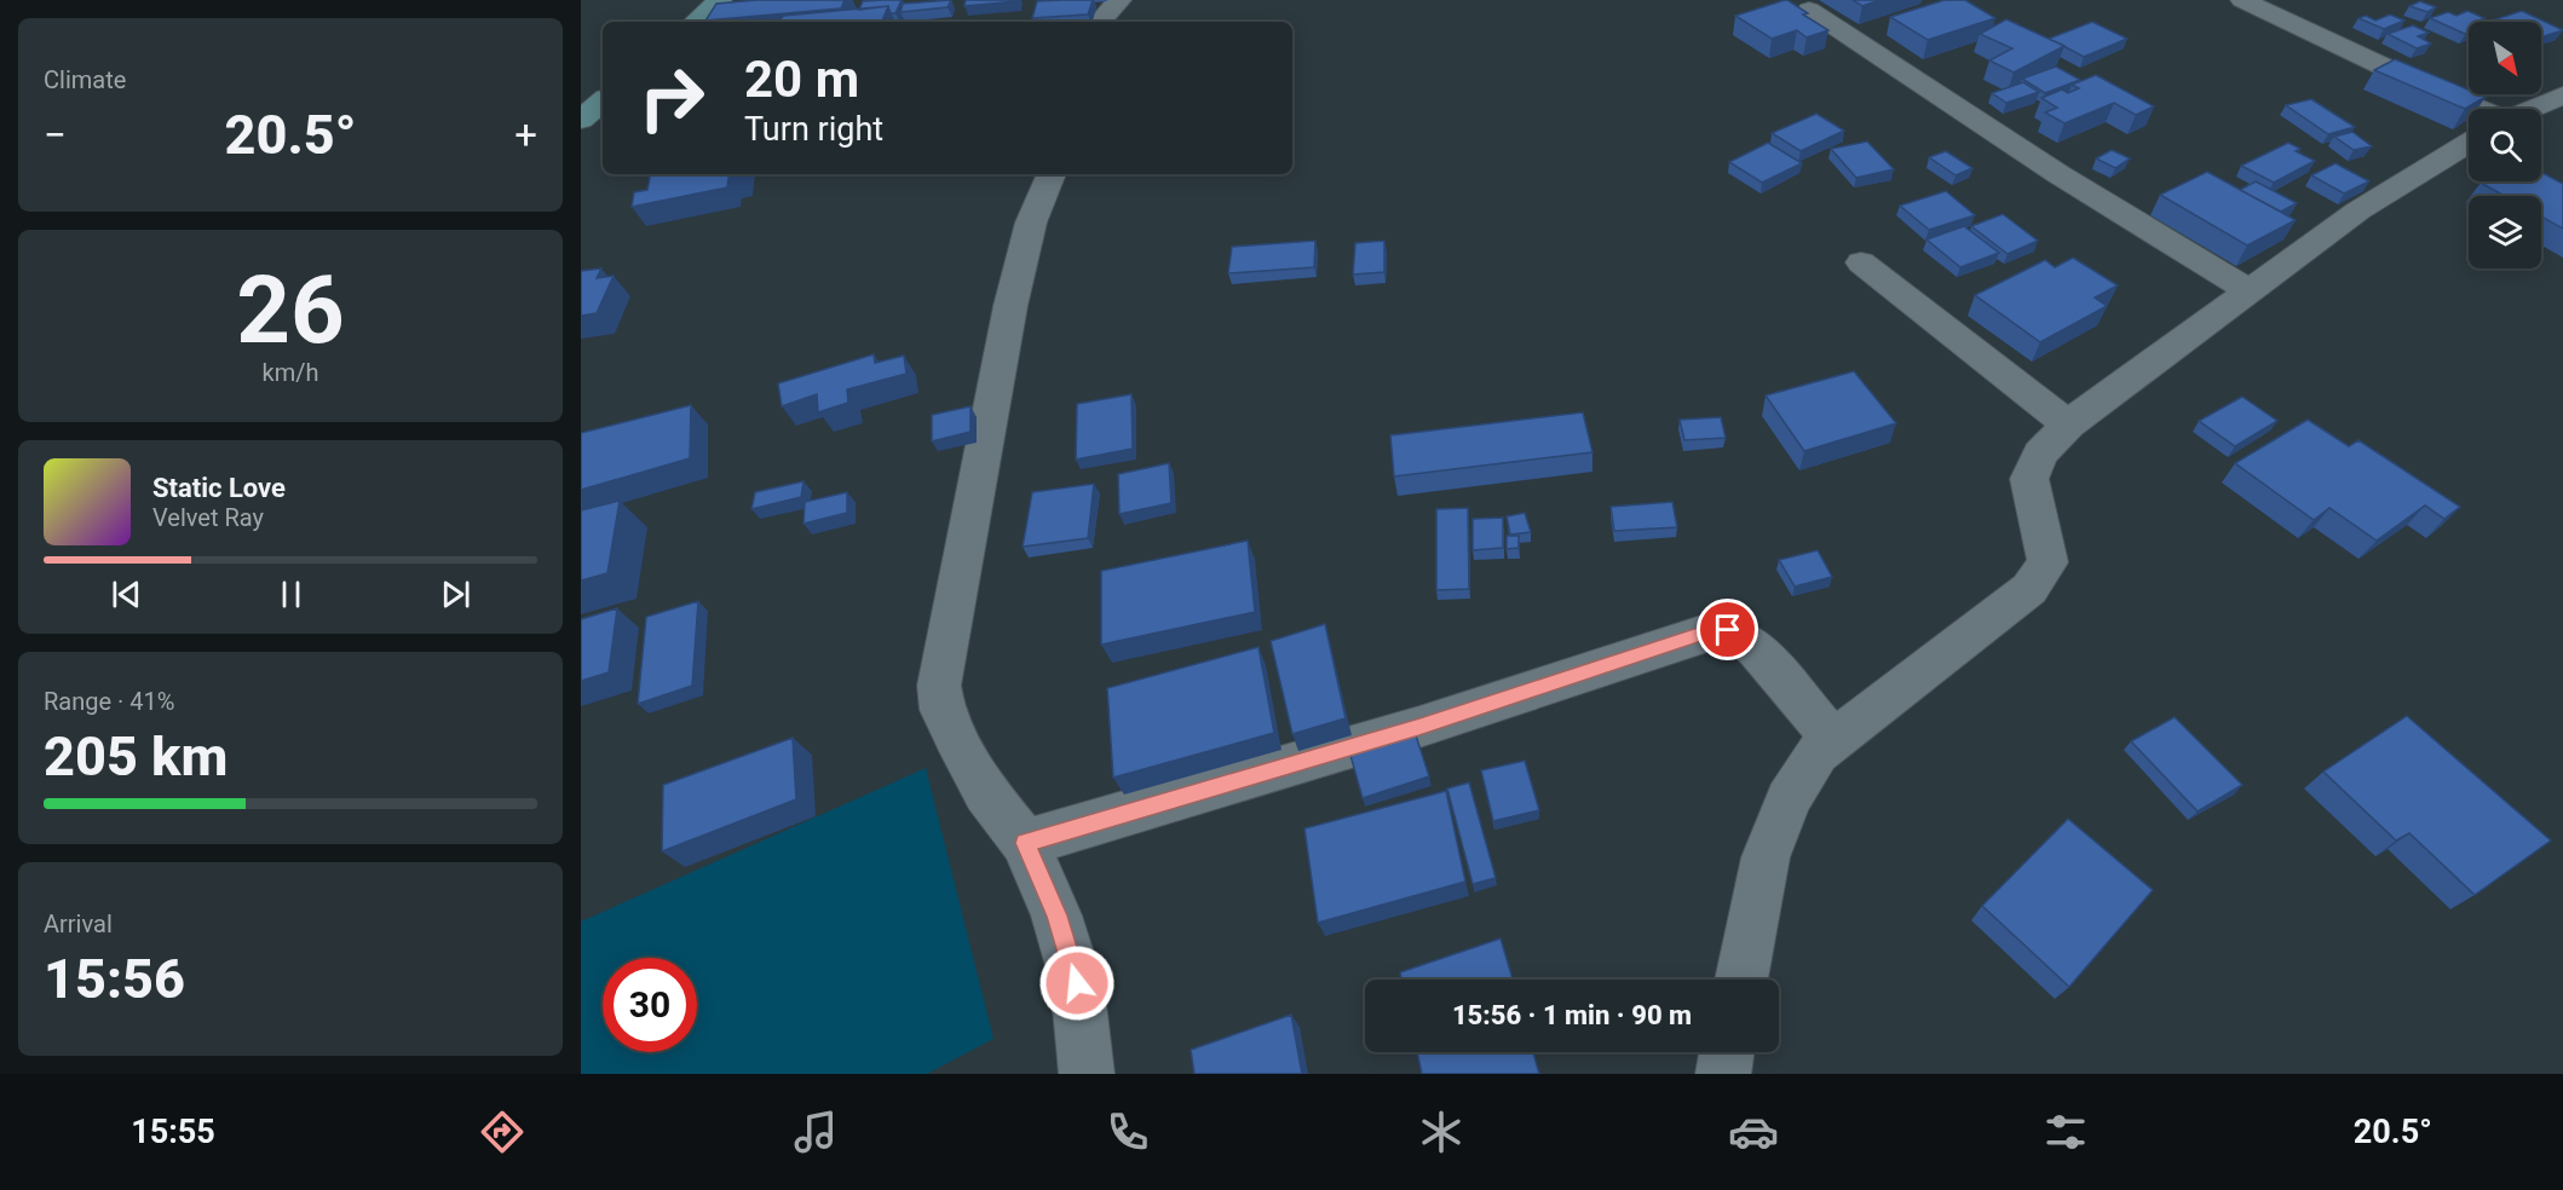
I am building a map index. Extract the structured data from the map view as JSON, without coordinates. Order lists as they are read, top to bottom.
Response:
{
  "north": "bottom right",
  "page": {
    "tile": [
      "Climate",
      ["26", "km/h"],
      ["Range · 41%", "205 km"],
      ["Arrival", "15:56"]
    ],
    "turn": ["20 m", "Turn right"],
    "heat": ["−", "20.5°", "+"],
    "song": ["Static Love", "Velvet Ray"],
    "limit": "30",
    "trip": "15:56 · 1 min · 90 m",
    "tabs": ["15:55", "20.5°"]
  }
}
